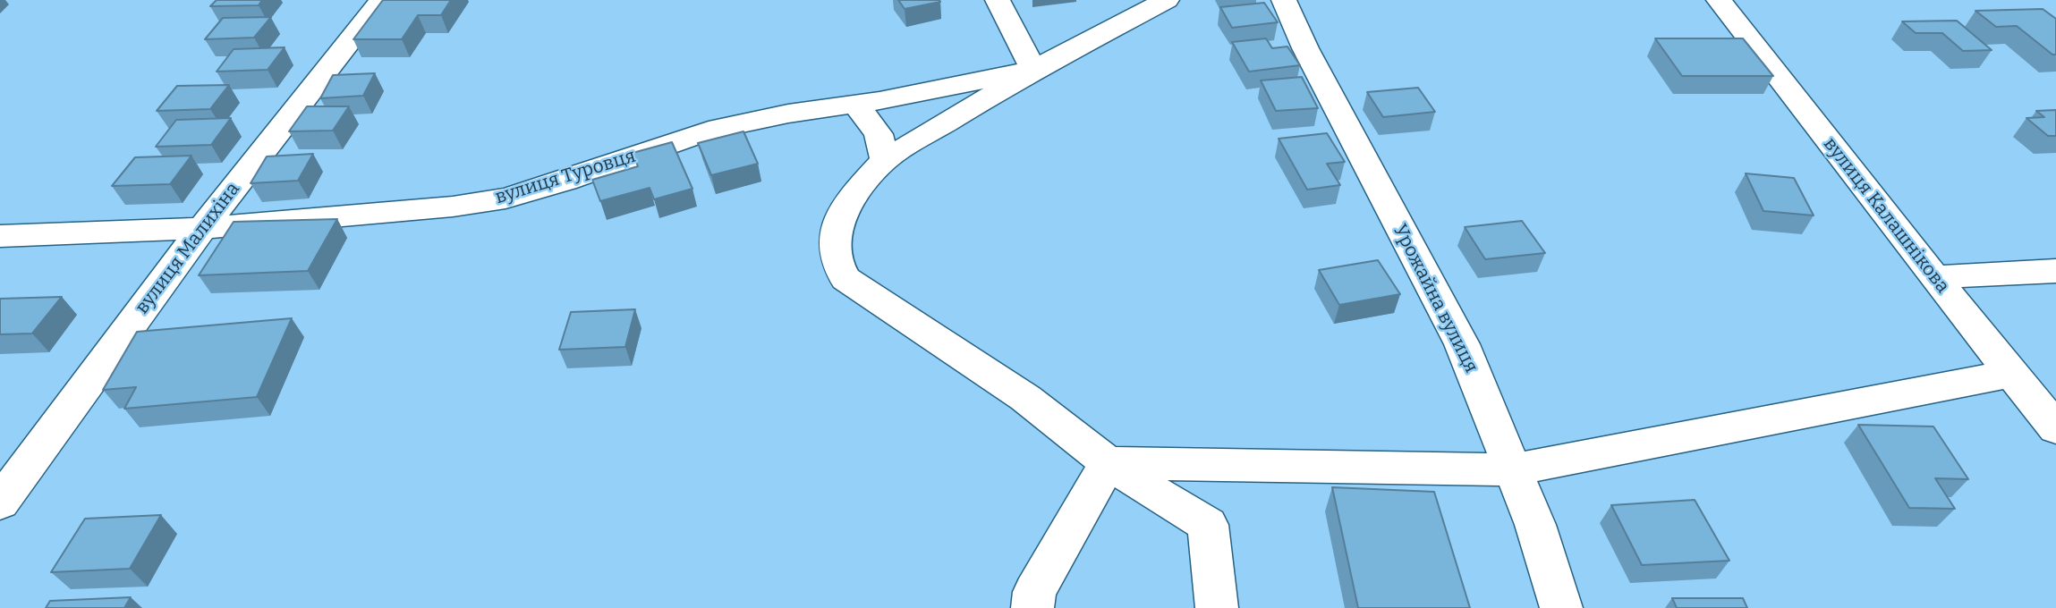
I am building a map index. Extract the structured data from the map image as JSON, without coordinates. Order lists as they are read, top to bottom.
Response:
{
  "streets": {
    "street": [
      "вулиця Туровця",
      "вулиця Калашнікова",
      "вулиця Малихіна",
      "Урожайна вулиця"
    ]
  },
  "crossings": [
    ["вулиця Туровця", "вулиця Малихіна"]
  ]
}
